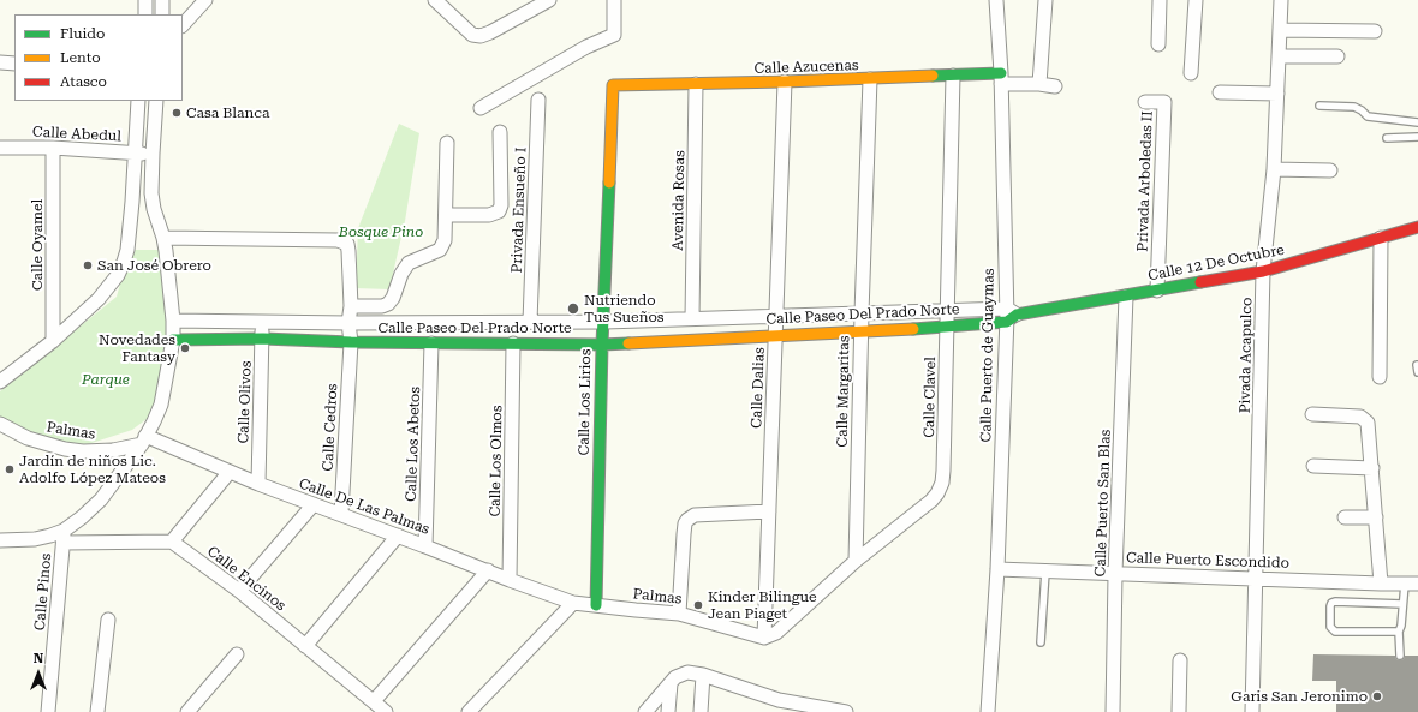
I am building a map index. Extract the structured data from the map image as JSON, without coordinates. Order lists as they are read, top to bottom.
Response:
{
  "streets": {
    "street": [
      "Calle Azucenas",
      "Calle Abedul",
      "Privada Arboledas II",
      "Avenida Rosas",
      "Privada Ensueño I",
      "Calle Oyamel",
      "Calle 12 De Octubre",
      "Calle Paseo Del Prado Norte",
      "Calle Puerto de Guaymas",
      "Pivada Acapulco",
      "Calle Dalias",
      "Calle Margaritas",
      "Calle Clavel",
      "Calle Olivos",
      "Calle Los Lirios",
      "Calle Cedros",
      "Palmas",
      "Calle Los Abetos",
      "Calle Los Olmos",
      "Calle Puerto San Blas",
      "Calle De Las Palmas",
      "Calle Puerto Escondido",
      "Calle Encinos",
      "Calle Pinos"
    ]
  },
  "crossings": [
    ["Calle Azucenas", "Avenida Rosas"],
    ["Calle Azucenas", "Calle Puerto de Guaymas"],
    ["Calle Azucenas", "Calle Dalias"],
    ["Calle Azucenas", "Calle Margaritas"],
    ["Calle Azucenas", "Calle Clavel"],
    ["Calle Azucenas", "Calle Los Lirios"],
    ["Calle Abedul", "Calle Oyamel"],
    ["Privada Arboledas II", "Calle 12 De Octubre"],
    ["Avenida Rosas", "Calle Paseo Del Prado Norte"],
    ["Privada Ensueño I", "Calle Paseo Del Prado Norte"],
    ["Calle 12 De Octubre", "Calle Paseo Del Prado Norte"],
    ["Calle 12 De Octubre", "Calle Puerto de Guaymas"],
    ["Calle 12 De Octubre", "Pivada Acapulco"],
    ["Calle 12 De Octubre", "Calle Puerto San Blas"],
    ["Calle Paseo Del Prado Norte", "Calle Puerto de Guaymas"],
    ["Calle Paseo Del Prado Norte", "Calle Dalias"],
    ["Calle Paseo Del Prado Norte", "Calle Margaritas"],
    ["Calle Paseo Del Prado Norte", "Calle Clavel"],
    ["Calle Paseo Del Prado Norte", "Calle Olivos"],
    ["Calle Paseo Del Prado Norte", "Calle Los Lirios"],
    ["Calle Paseo Del Prado Norte", "Calle Cedros"],
    ["Calle Paseo Del Prado Norte", "Calle Los Abetos"],
    ["Calle Paseo Del Prado Norte", "Calle Los Olmos"],
    ["Calle Puerto de Guaymas", "Calle Puerto Escondido"],
    ["Pivada Acapulco", "Calle Puerto Escondido"],
    ["Calle Dalias", "Calle Clavel"],
    ["Calle Dalias", "Palmas"],
    ["Calle Margaritas", "Calle Clavel"],
    ["Calle Clavel", "Palmas"],
    ["Calle Olivos", "Calle De Las Palmas"],
    ["Calle Los Lirios", "Palmas"],
    ["Calle Cedros", "Calle De Las Palmas"],
    ["Palmas", "Calle De Las Palmas"],
    ["Calle Los Abetos", "Calle De Las Palmas"],
    ["Calle Los Olmos", "Calle De Las Palmas"],
    ["Calle Puerto San Blas", "Calle Puerto Escondido"]
  ],
  "parks": ["Bosque Pino", "Parque"],
  "places": [
    "Casa Blanca",
    "San José Obrero",
    "Nutriendo Tus Sueños",
    "Novedades Fantasy",
    "Jardín de niños Lic. Adolfo López Mateos",
    "Kinder Bilingue Jean Piaget",
    "Garis San Jeronimo"
  ],
  "legend": ["Fluido", "Lento", "Atasco"],
  "north": "top"
}
